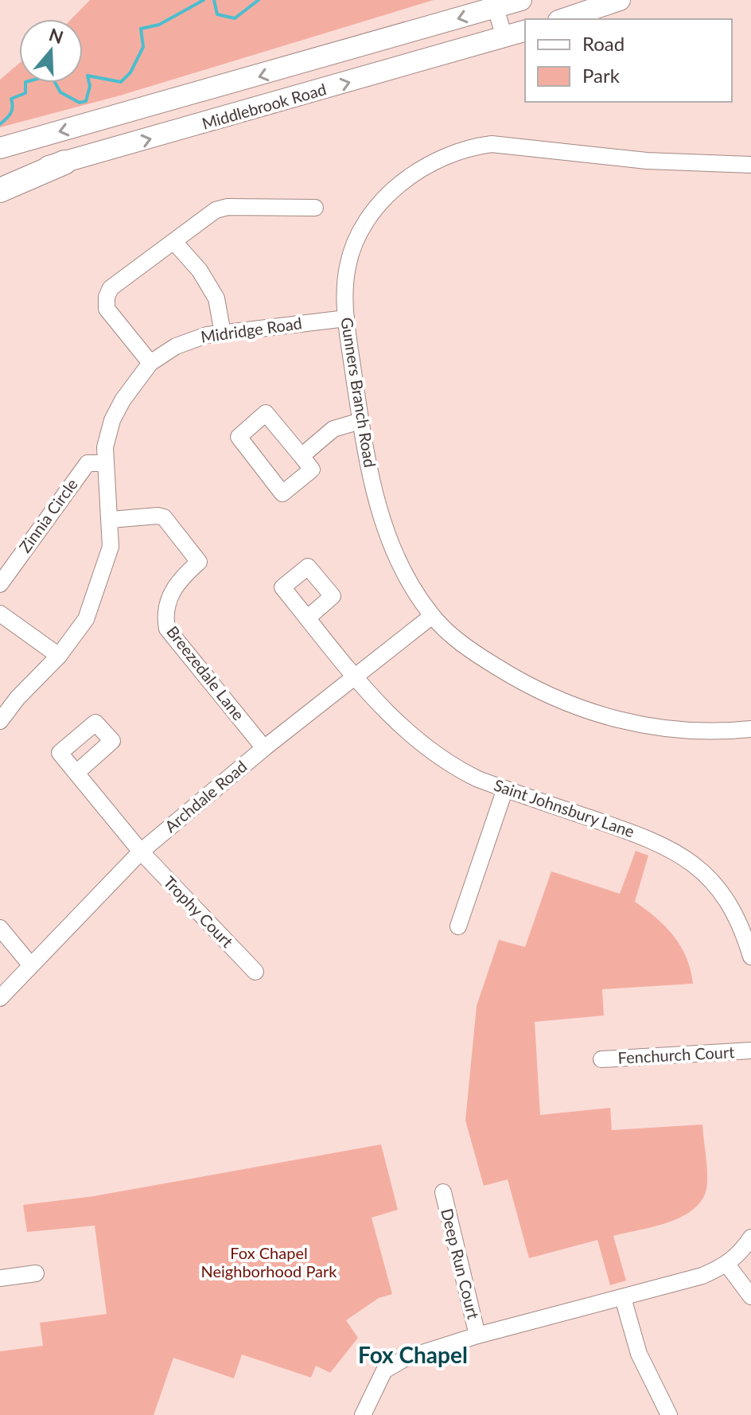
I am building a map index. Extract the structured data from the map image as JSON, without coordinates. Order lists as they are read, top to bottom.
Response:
{
  "streets": {
    "main road": ["Middlebrook Road"],
    "street": [
      "Midridge Road",
      "Gunners Branch Road",
      "Zinnia Circle",
      "Breezedale Lane",
      "Archdale Road",
      "Saint Johnsbury Lane",
      "Trophy Court",
      "Fenchurch Court",
      "Deep Run Court"
    ]
  },
  "crossings": [
    ["Midridge Road", "Gunners Branch Road"],
    ["Midridge Road", "Zinnia Circle"],
    ["Midridge Road", "Breezedale Lane"],
    ["Gunners Branch Road", "Archdale Road"],
    ["Breezedale Lane", "Archdale Road"],
    ["Archdale Road", "Saint Johnsbury Lane"],
    ["Archdale Road", "Trophy Court"]
  ],
  "districts": ["Fox Chapel"],
  "parks": ["Fox Chapel Neighborhood Park"],
  "legend": ["Road", "Park"],
  "north": "top"
}
